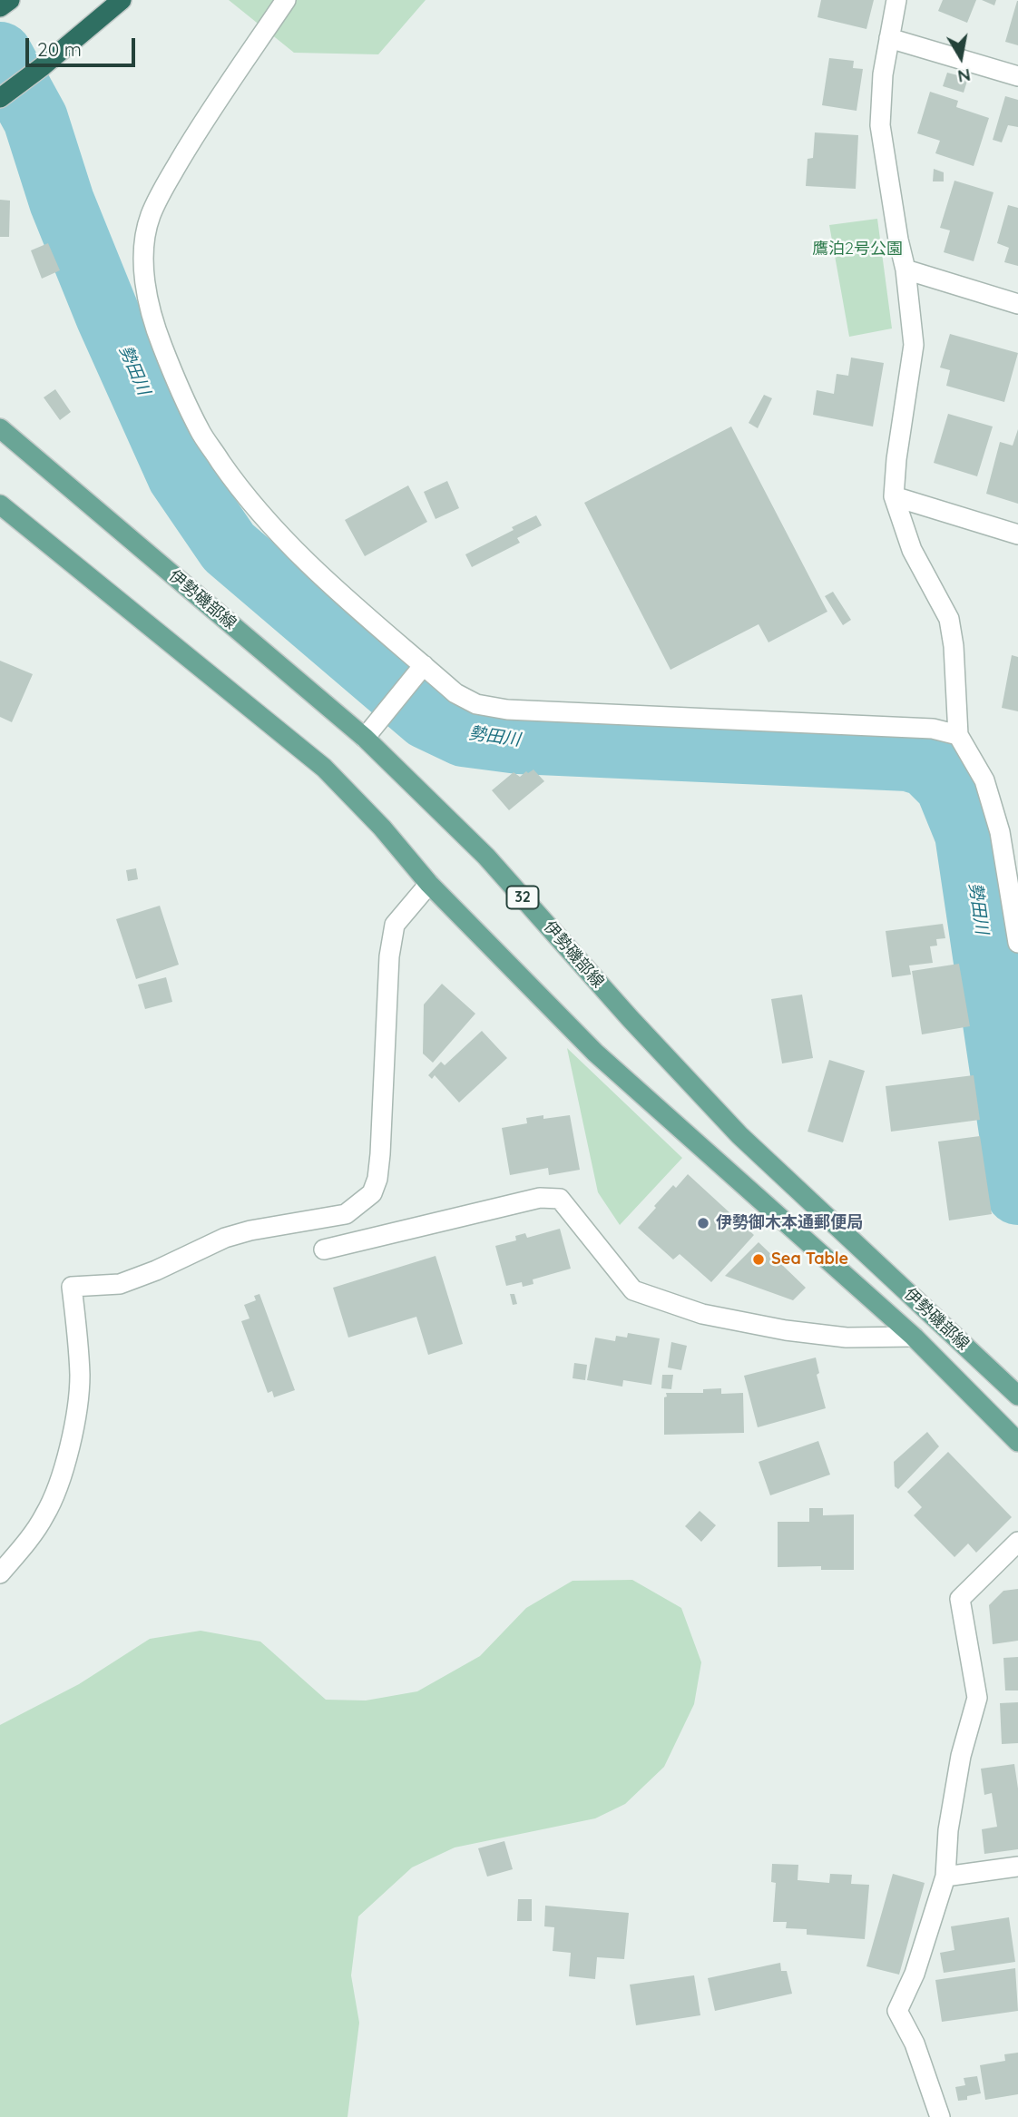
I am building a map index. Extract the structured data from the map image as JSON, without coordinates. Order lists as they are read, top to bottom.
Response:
{
  "streets": {
    "main road": ["伊勢磯部線", "32"]
  },
  "water": ["勢田川"],
  "parks": ["鷹泊2号公園"],
  "places": ["伊勢御木本通郵便局", "Sea Table"],
  "scale_bar": "20 m",
  "north": "bottom"
}
